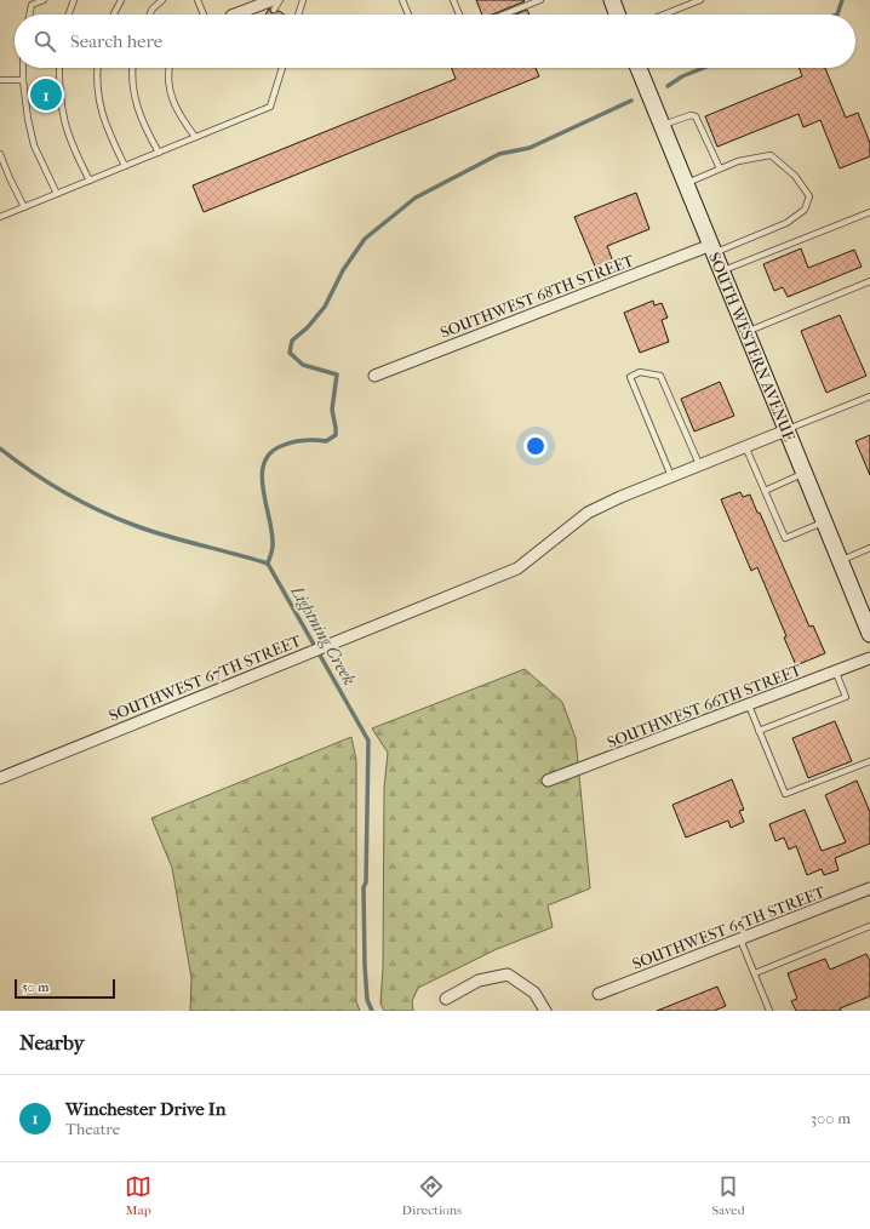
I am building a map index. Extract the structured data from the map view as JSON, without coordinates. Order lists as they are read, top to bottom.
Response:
{
  "streets": {
    "main road": ["SOUTH WESTERN AVENUE"],
    "street": [
      "SOUTHWEST 68TH STREET",
      "SOUTHWEST 67TH STREET",
      "SOUTHWEST 66TH STREET",
      "SOUTHWEST 65TH STREET"
    ]
  },
  "crossings": [
    ["SOUTHWEST 68TH STREET", "SOUTH WESTERN AVENUE"],
    ["SOUTH WESTERN AVENUE", "SOUTHWEST 67TH STREET"]
  ],
  "water": ["Lightning Creek"],
  "scale_bar": "50 m",
  "page": {
    "search": "Search here",
    "pins": "1",
    "scale": "50 m",
    "heading": "Nearby",
    "list": [
      {
        "mark": "1",
        "name": "Winchester Drive In",
        "note": "Theatre",
        "value": "300 m"
      }
    ],
    "nav": ["Map", "Directions", "Saved"]
  }
}
